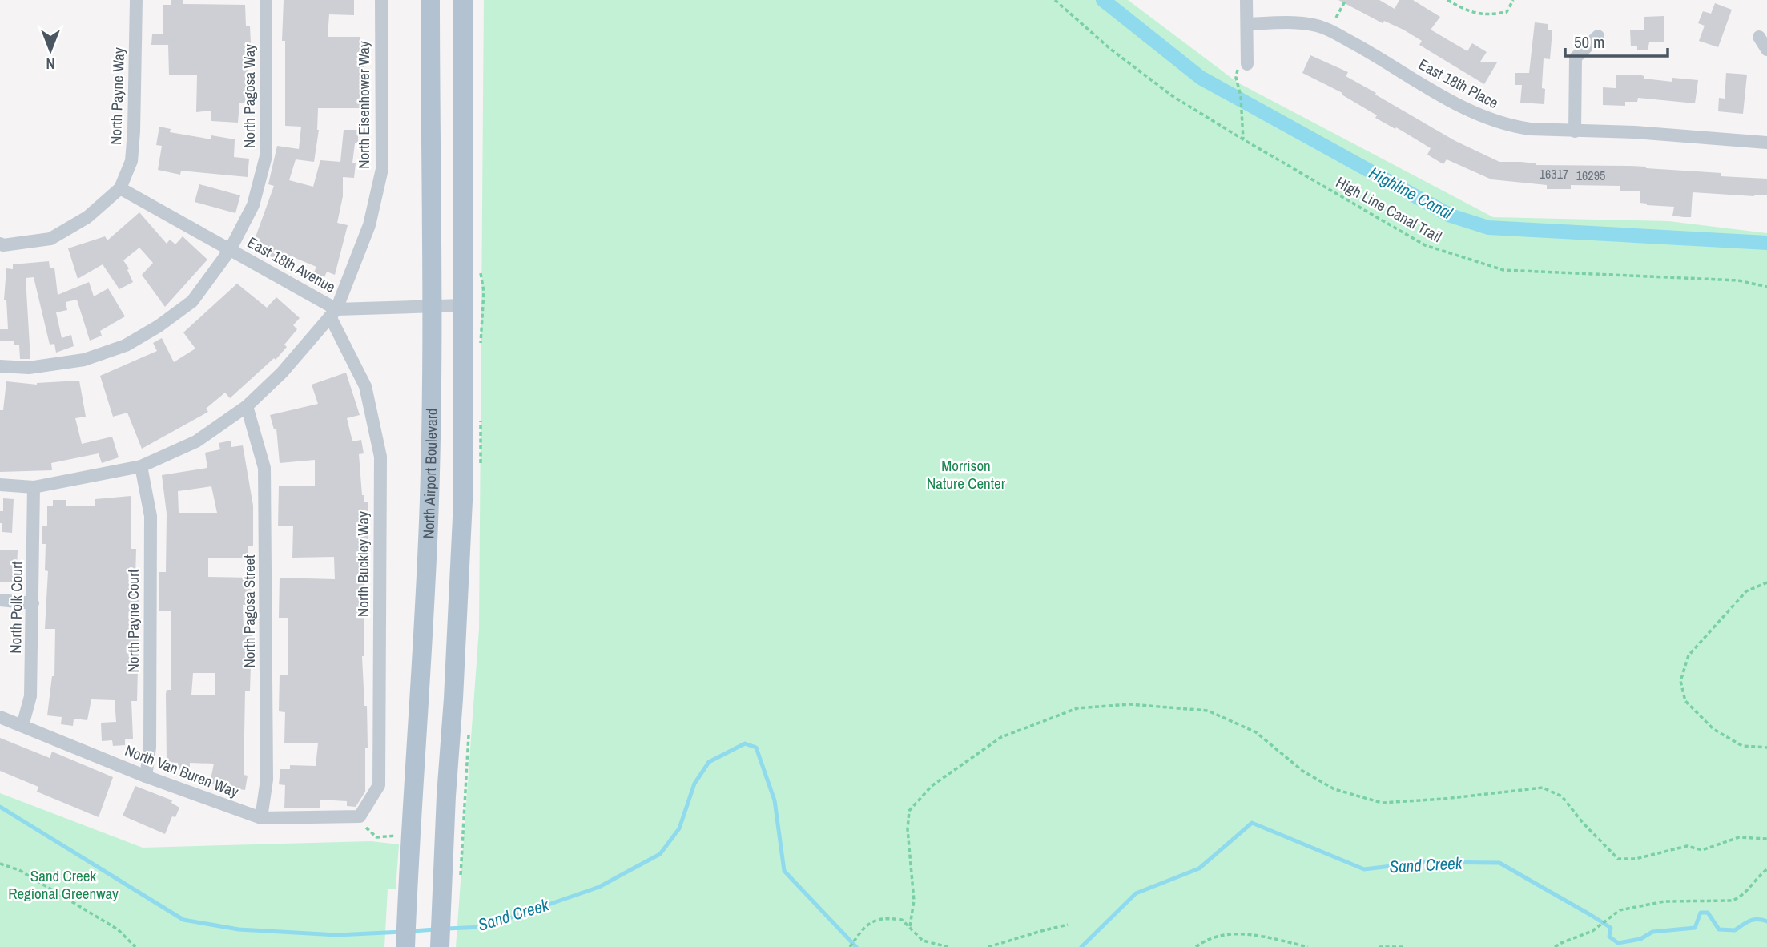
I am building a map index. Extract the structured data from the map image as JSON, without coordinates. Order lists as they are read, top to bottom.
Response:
{
  "streets": {
    "main road": ["North Airport Boulevard"],
    "street": [
      "East 18th Place",
      "North Payne Way",
      "North Pagosa Way",
      "North Eisenhower Way",
      "East 18th Avenue",
      "North Buckley Way",
      "North Polk Court",
      "North Pagosa Street",
      "North Payne Court",
      "North Van Buren Way"
    ],
    "path": ["High Line Canal Trail"]
  },
  "crossings": [
    ["North Payne Way", "East 18th Avenue"],
    ["North Pagosa Way", "East 18th Avenue"],
    ["North Eisenhower Way", "East 18th Avenue"],
    ["North Eisenhower Way", "North Buckley Way"],
    ["North Eisenhower Way", "North Polk Court"],
    ["North Eisenhower Way", "North Pagosa Street"],
    ["North Eisenhower Way", "North Payne Court"],
    ["East 18th Avenue", "North Airport Boulevard"],
    ["East 18th Avenue", "North Buckley Way"],
    ["North Buckley Way", "North Van Buren Way"],
    ["North Polk Court", "North Van Buren Way"],
    ["North Pagosa Street", "North Van Buren Way"],
    ["North Payne Court", "North Van Buren Way"]
  ],
  "water": ["Highline Canal", "Sand Creek"],
  "parks": ["Morrison Nature Center", "Sand Creek Regional Greenway"],
  "house_numbers": ["16317", "16295"],
  "scale_bar": "50 m",
  "north": "bottom"
}
